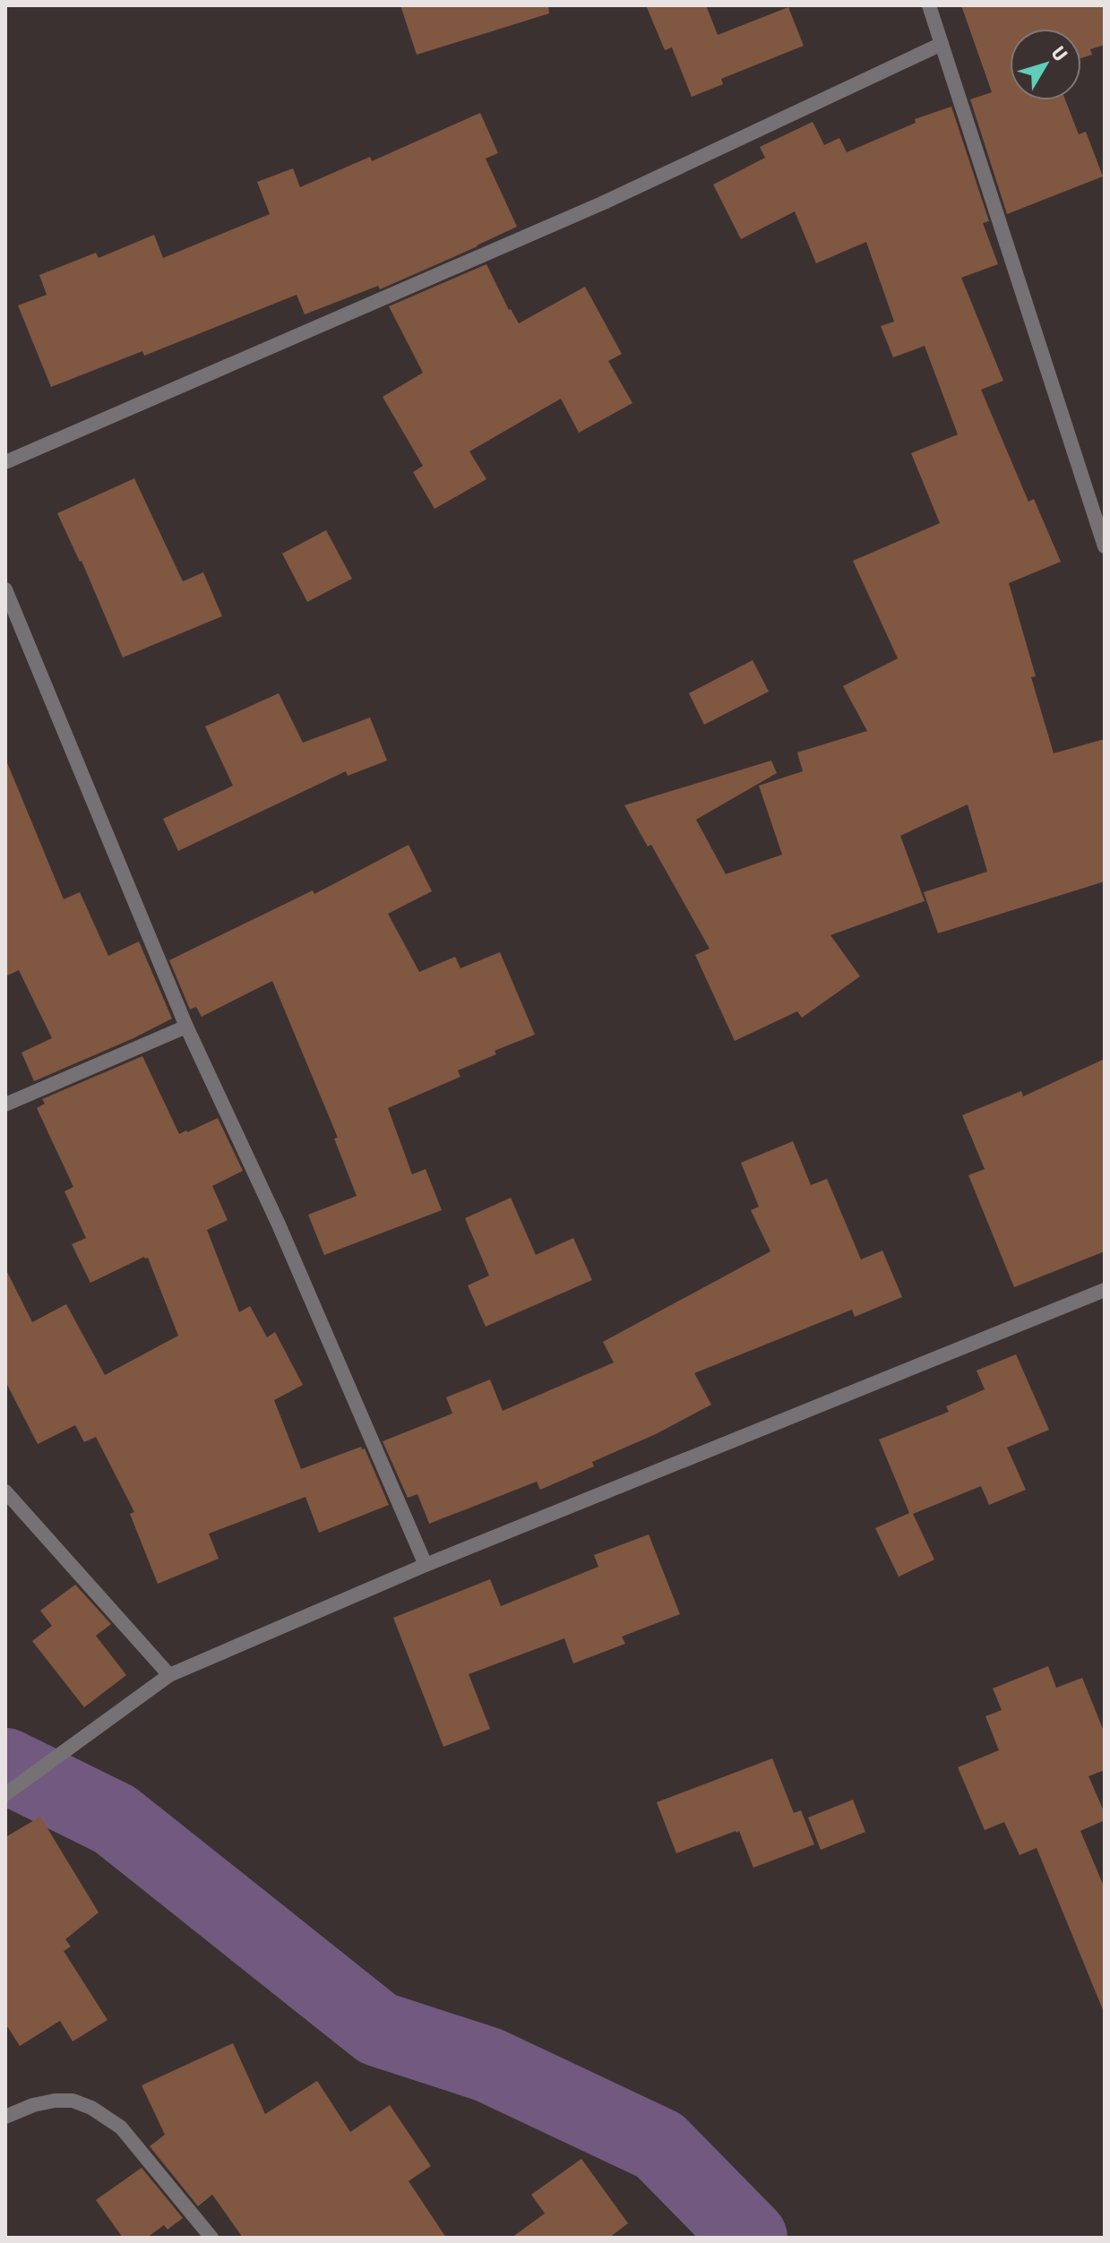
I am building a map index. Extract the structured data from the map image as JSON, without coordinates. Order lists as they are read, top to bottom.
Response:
{
  "north": "top right"
}
